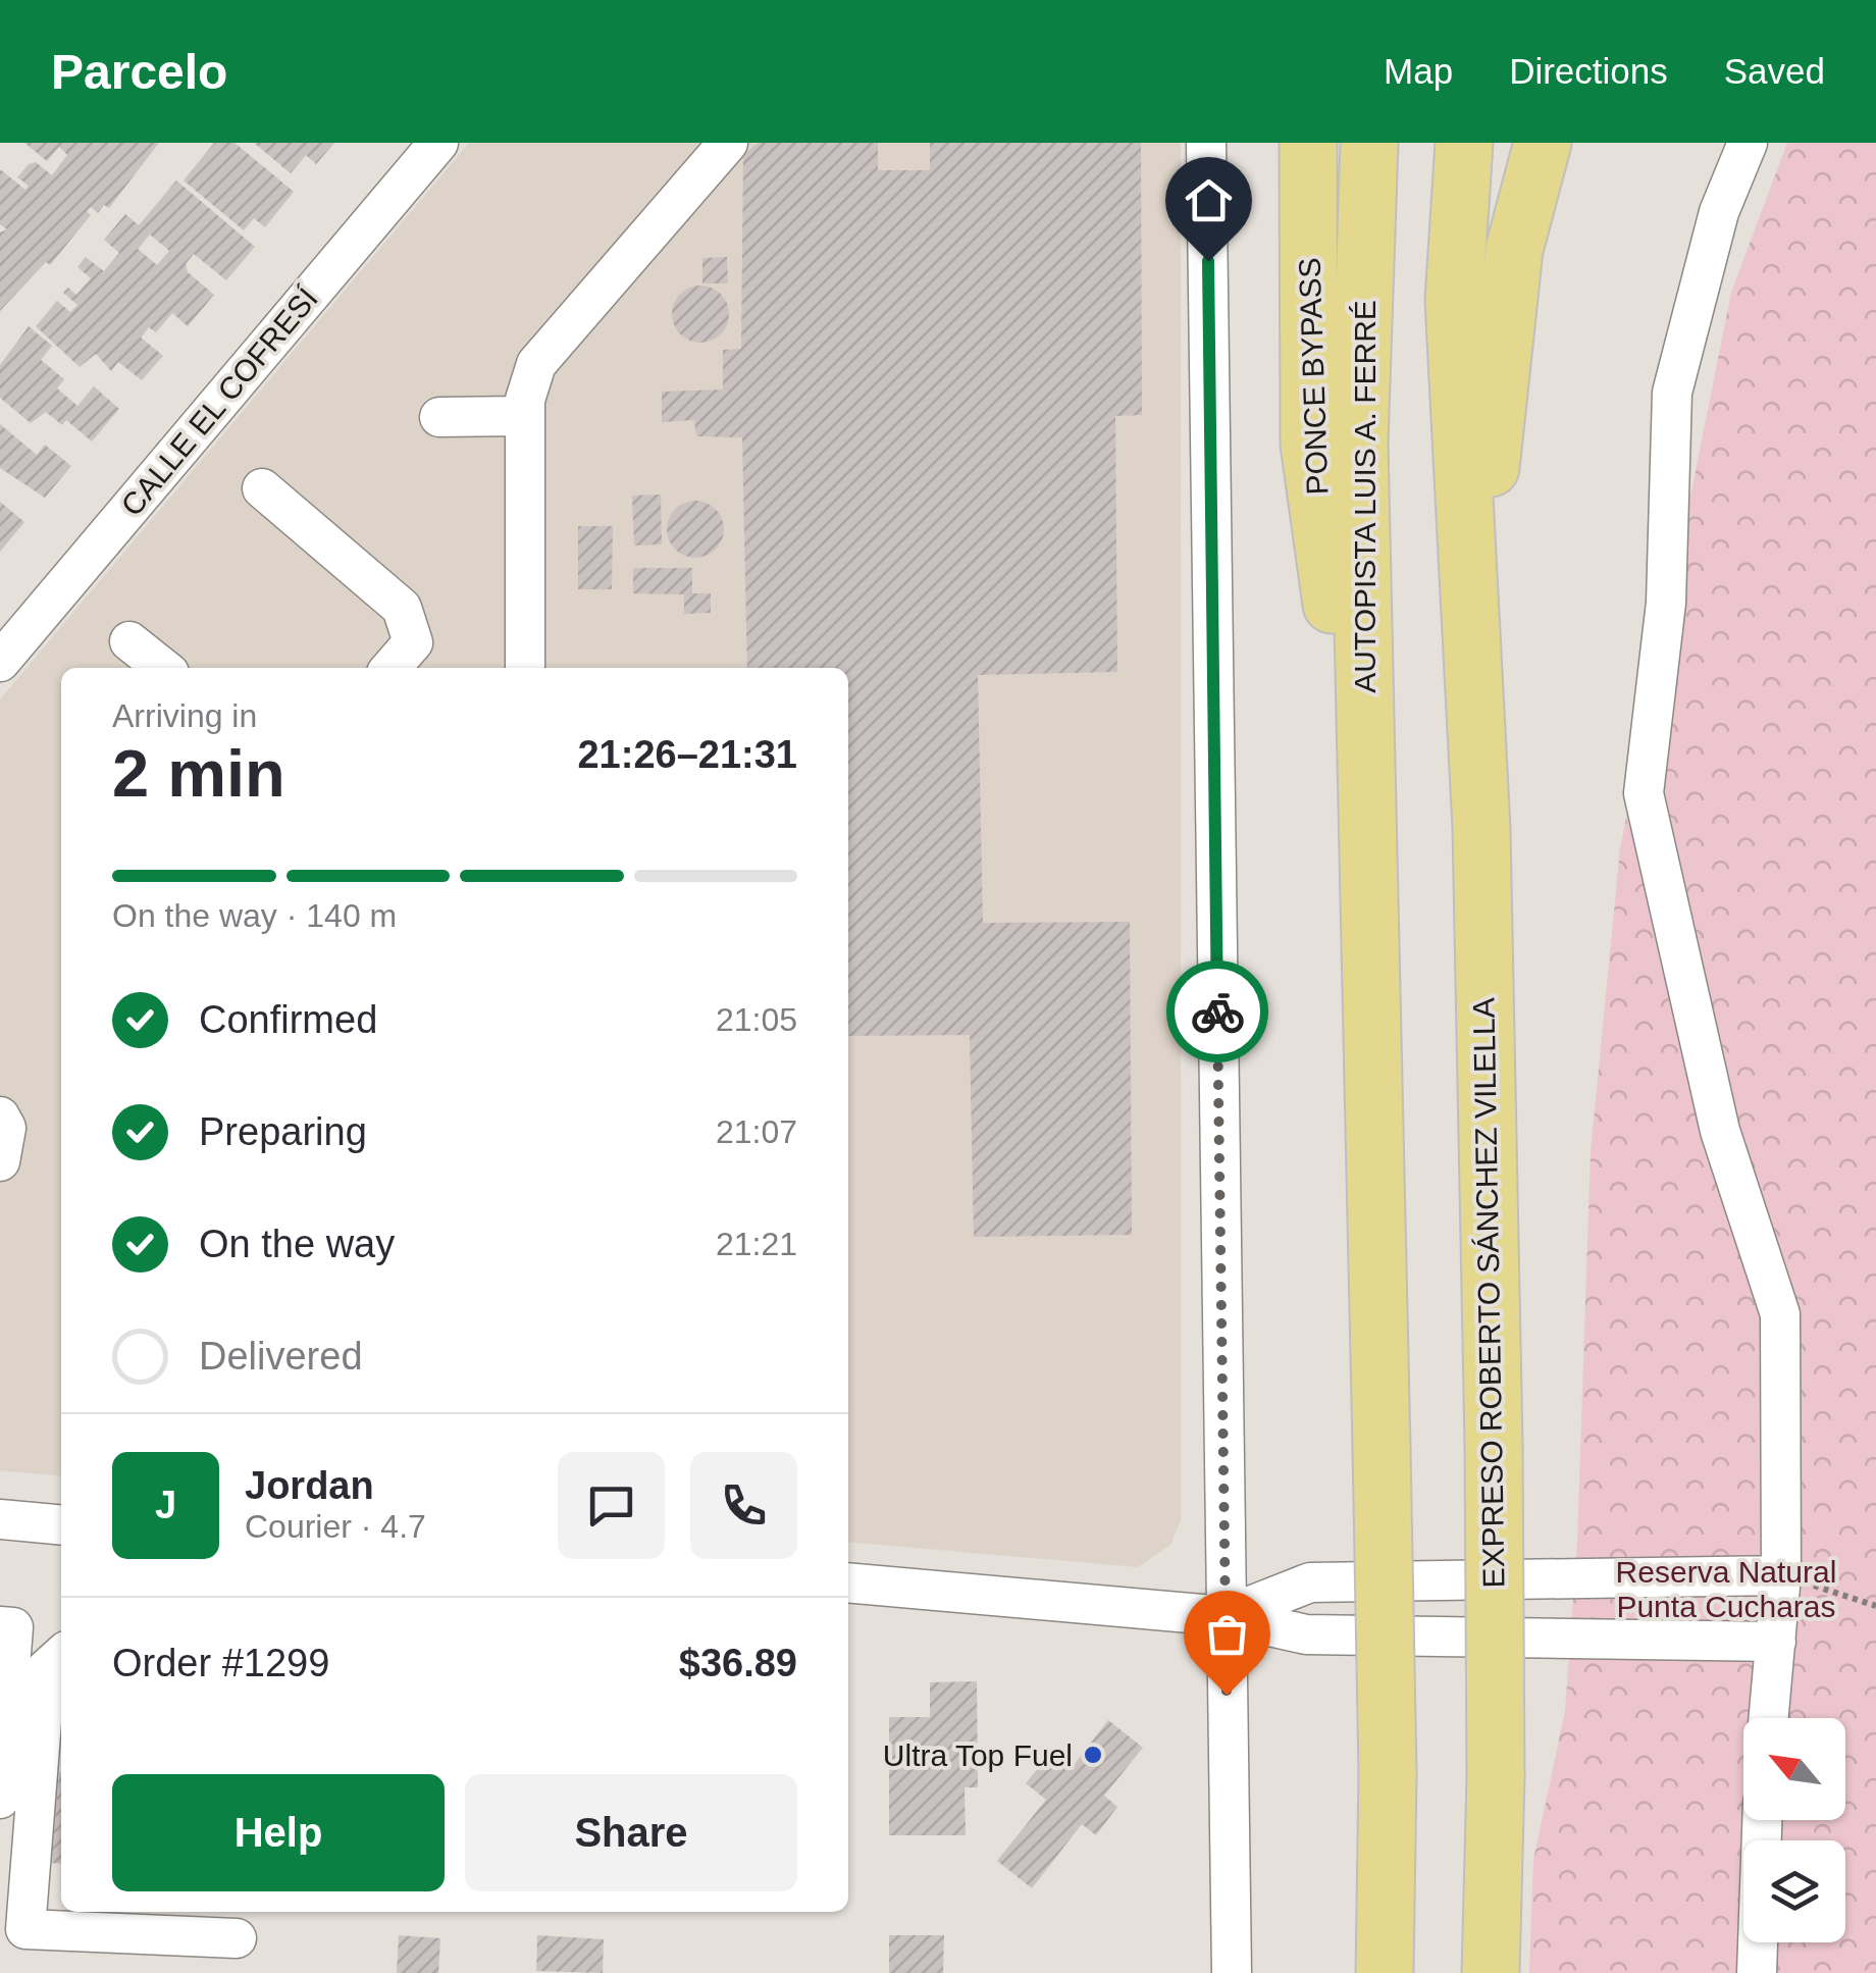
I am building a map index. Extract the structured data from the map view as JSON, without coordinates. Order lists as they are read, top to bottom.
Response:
{
  "streets": {
    "highway": ["PONCE BYPASS", "AUTOPISTA LUIS A. FERRÉ", "EXPRESO ROBERTO SÁNCHEZ VILELLA"],
    "street": ["CALLE EL COFRESÍ"]
  },
  "crossings": [
    ["PONCE BYPASS", "AUTOPISTA LUIS A. FERRÉ"]
  ],
  "parks": ["Reserva Natural Punta Cucharas"],
  "places": ["Ultra Top Fuel"],
  "north": "top left",
  "page": {
    "header": "Parcelo",
    "nav": ["Map", "Directions", "Saved"],
    "heading": ["2 min", "Arriving in", "21:26–21:31"],
    "panel": [
      "Jordan",
      "Courier · 4.7",
      "Order #1299",
      "$36.89"
    ],
    "bar": "On the way · 140 m",
    "list": [
      ["Confirmed", "21:05"],
      ["Preparing", "21:07"],
      ["On the way", "21:21"],
      "Delivered"
    ],
    "round": "J",
    "buttons": ["Help", "Share"]
  }
}
